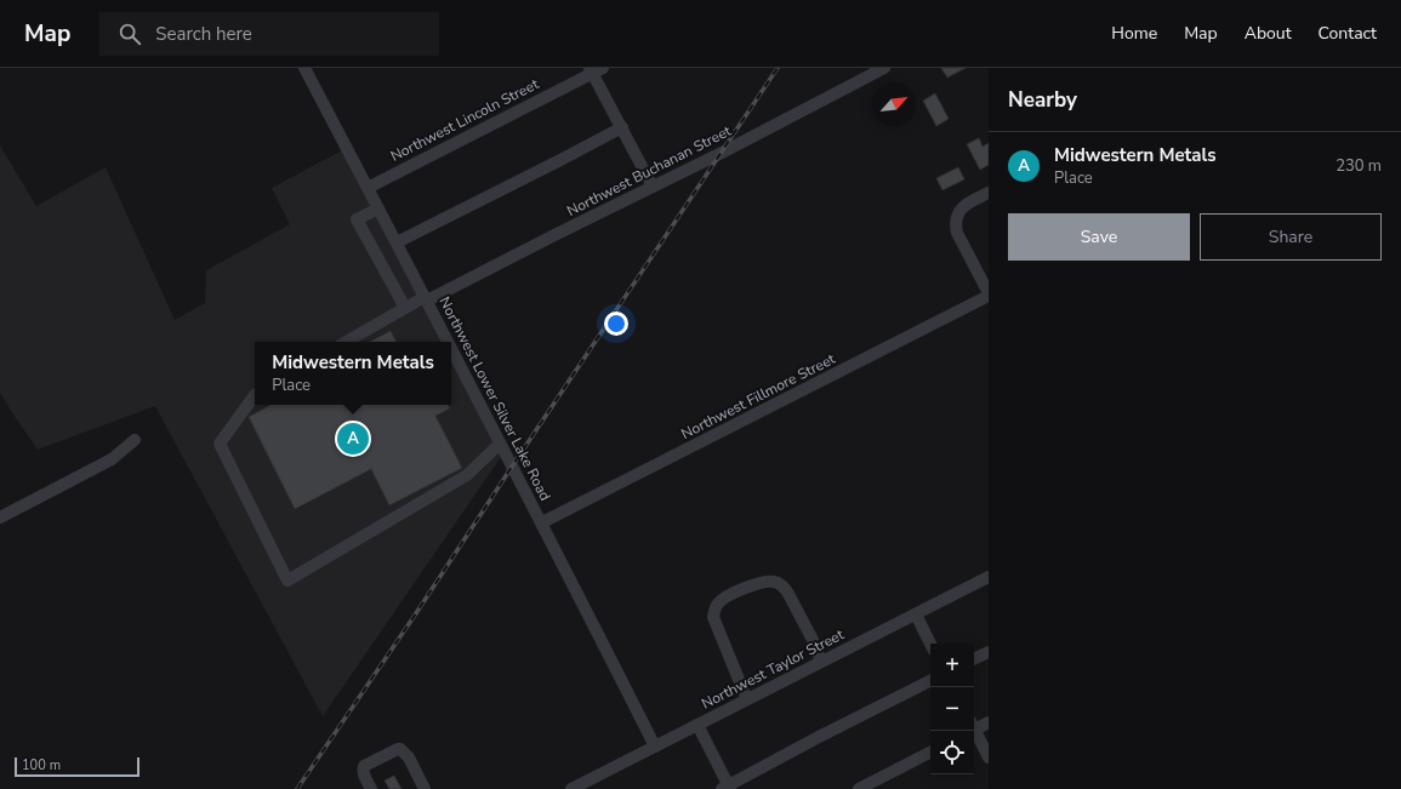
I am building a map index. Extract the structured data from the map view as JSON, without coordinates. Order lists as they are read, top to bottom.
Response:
{
  "streets": {
    "street": [
      "Northwest Lincoln Street",
      "Northwest Buchanan Street",
      "Northwest Fillmore Street",
      "Northwest Lower Silver Lake Road",
      "Northwest Taylor Street"
    ]
  },
  "crossings": [
    ["Northwest Lincoln Street", "Northwest Lower Silver Lake Road"],
    ["Northwest Buchanan Street", "Northwest Lower Silver Lake Road"],
    ["Northwest Fillmore Street", "Northwest Lower Silver Lake Road"],
    ["Northwest Lower Silver Lake Road", "Northwest Taylor Street"]
  ],
  "scale_bar": "100 m",
  "north": "top right",
  "page": {
    "header": "Map",
    "search": "Search here",
    "nav": [
      "Home",
      "Map",
      "About",
      "Contact"
    ],
    "heading": "Nearby",
    "list": [
      {
        "mark": "A",
        "name": "Midwestern Metals",
        "note": "Place",
        "value": "230 m"
      }
    ],
    "buttons": ["Save", "Share"],
    "popup": ["Midwestern Metals", "Place"],
    "pins": "A",
    "map_buttons": ["+", "−"],
    "scale": "100 m"
  }
}
